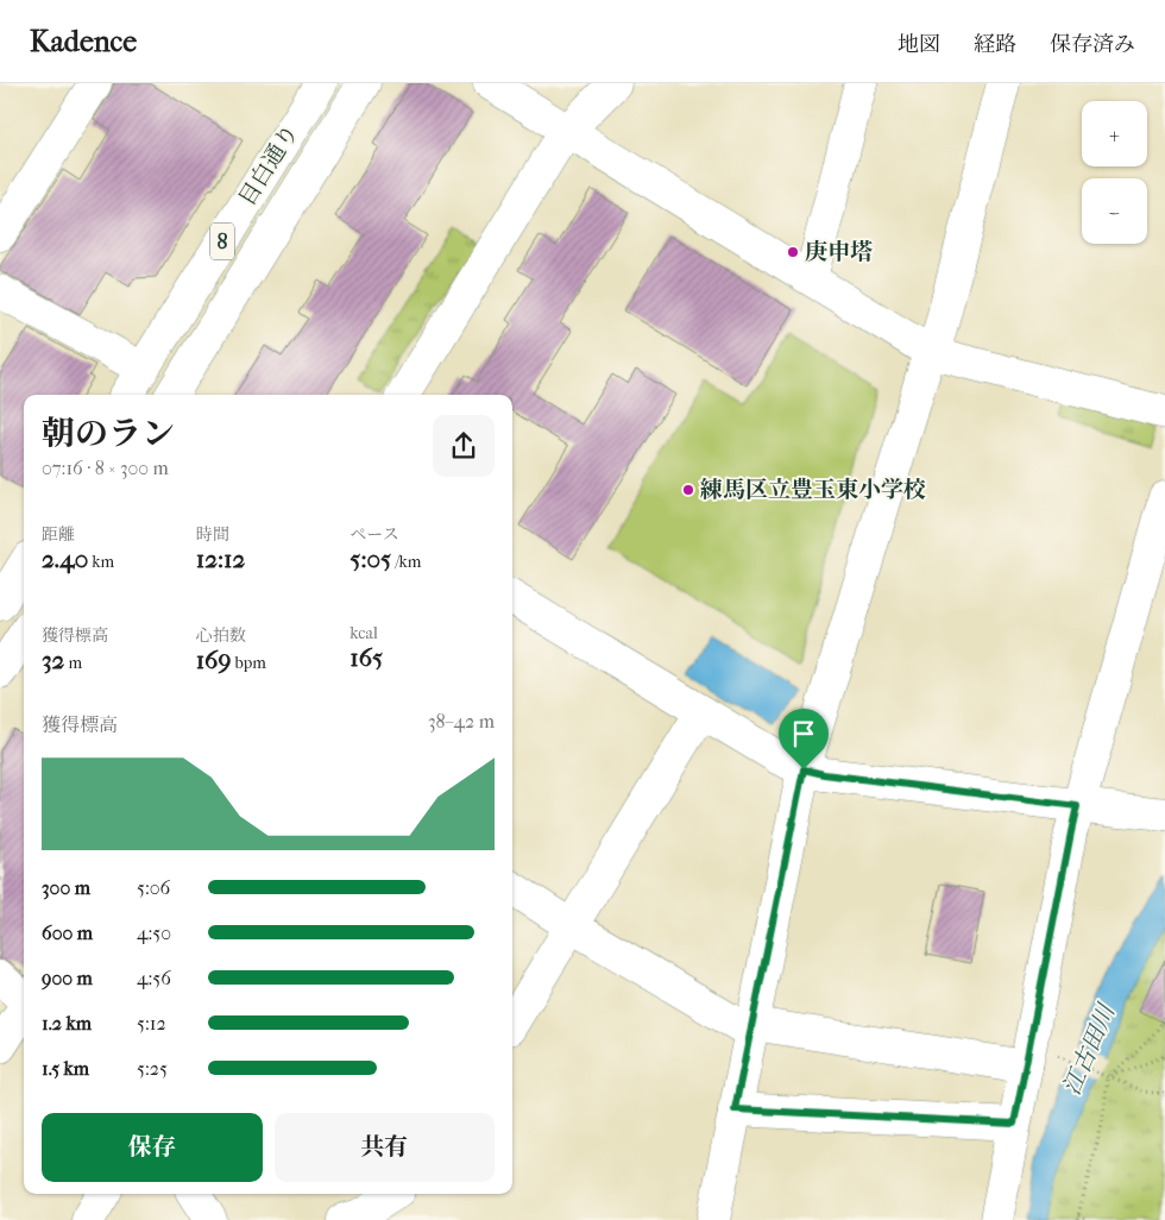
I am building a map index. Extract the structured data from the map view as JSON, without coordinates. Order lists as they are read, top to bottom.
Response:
{
  "streets": {
    "street": ["目白通り", "8"]
  },
  "water": ["江古田川"],
  "places": ["庚申塔", "練馬区立豊玉東小学校"],
  "page": {
    "header": "Kadence",
    "nav": ["地図", "経路", "保存済み"],
    "map_buttons": ["+", "−"],
    "heading": ["朝のラン", "07:16 · 8 × 300 m"],
    "stats": [
      ["距離", "2.40 km"],
      ["時間", "12:12"],
      ["ペース", "5:05 /km"],
      ["獲得標高", "32 m"],
      ["心拍数", "169 bpm"],
      ["kcal", "165"]
    ],
    "chart": ["獲得標高", "38–42 m"],
    "list": [
      {
        "name": "300 m",
        "note": "5:06"
      },
      {
        "name": "600 m",
        "note": "4:50"
      },
      {
        "name": "900 m",
        "note": "4:56"
      },
      {
        "name": "1.2 km",
        "note": "5:12"
      },
      {
        "name": "1.5 km",
        "note": "5:25"
      }
    ],
    "buttons": ["保存", "共有"]
  }
}
